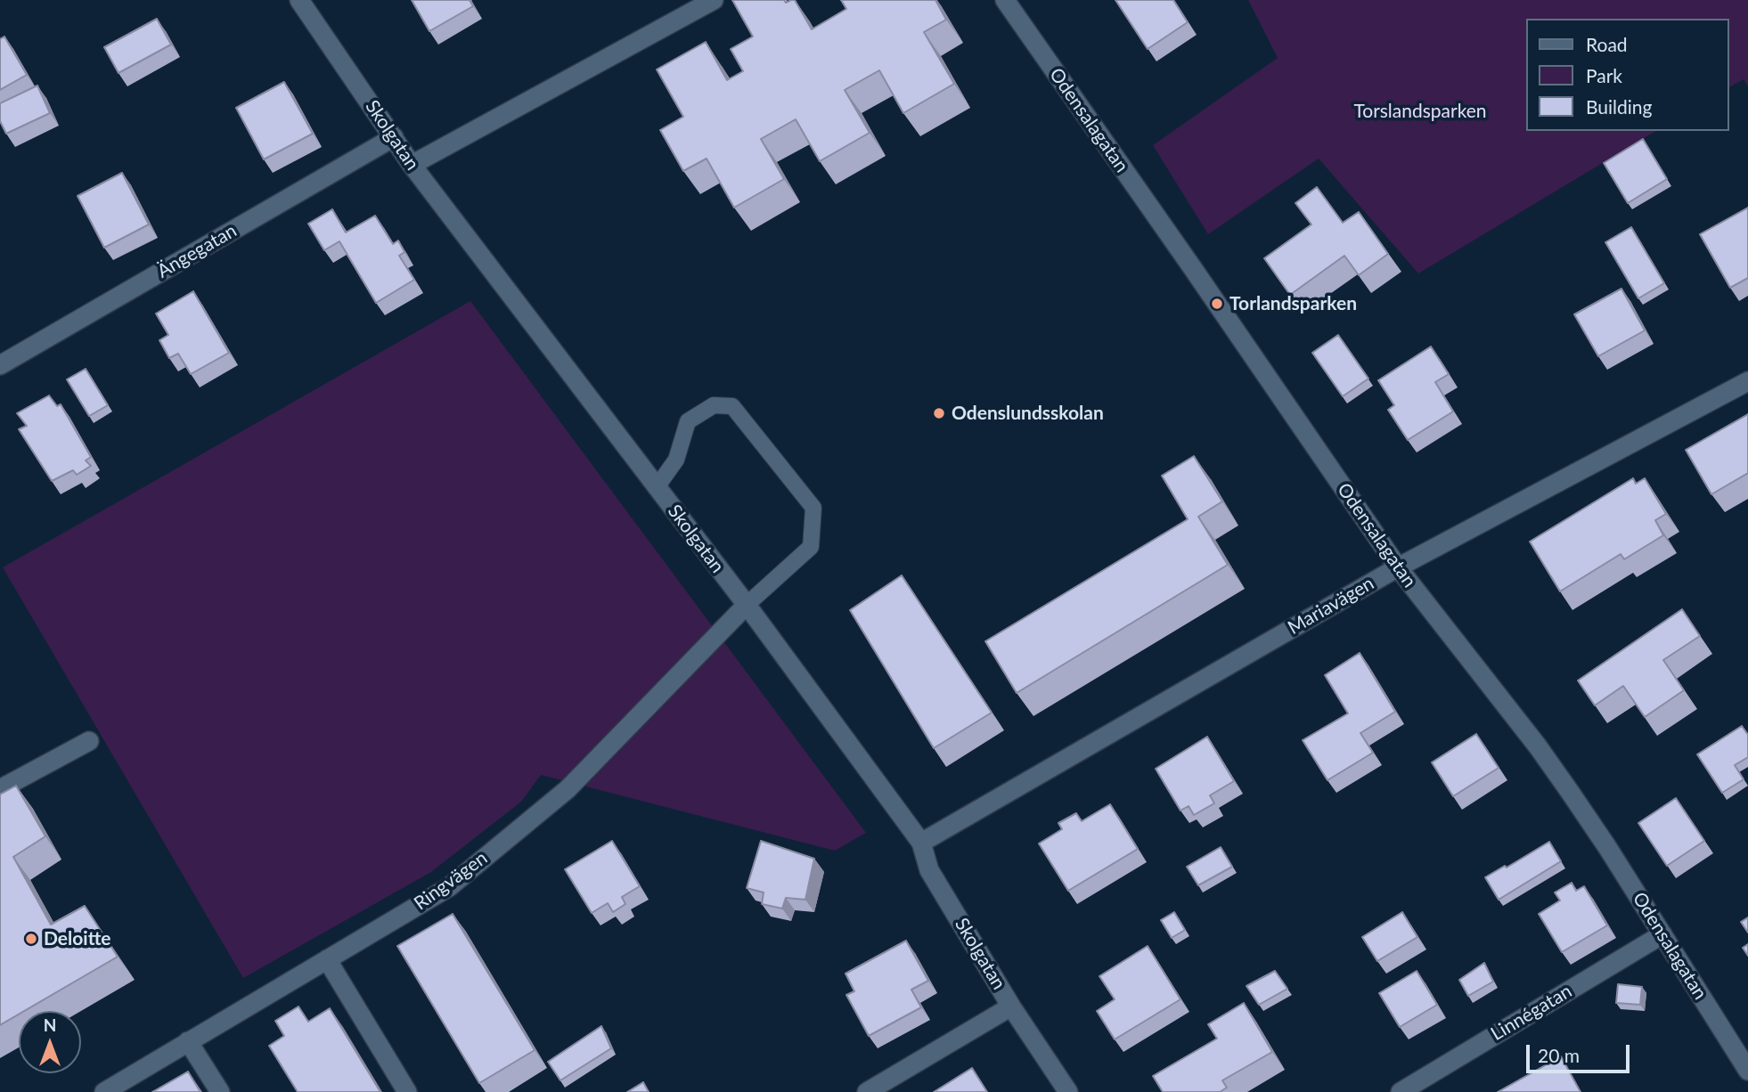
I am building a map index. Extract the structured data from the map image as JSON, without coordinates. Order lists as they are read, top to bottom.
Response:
{
  "streets": {
    "street": [
      "Odensalagatan",
      "Skolgatan",
      "Ängegatan",
      "Mariavägen",
      "Ringvägen",
      "Linnégatan"
    ]
  },
  "crossings": [
    ["Odensalagatan", "Mariavägen"],
    ["Odensalagatan", "Linnégatan"],
    ["Skolgatan", "Ängegatan"],
    ["Skolgatan", "Mariavägen"],
    ["Skolgatan", "Ringvägen"]
  ],
  "parks": ["Torslandsparken"],
  "places": ["Torlandsparken", "Odenslundsskolan", "Deloitte"],
  "legend": ["Road", "Park", "Building"],
  "scale_bar": "20 m",
  "north": "top"
}
